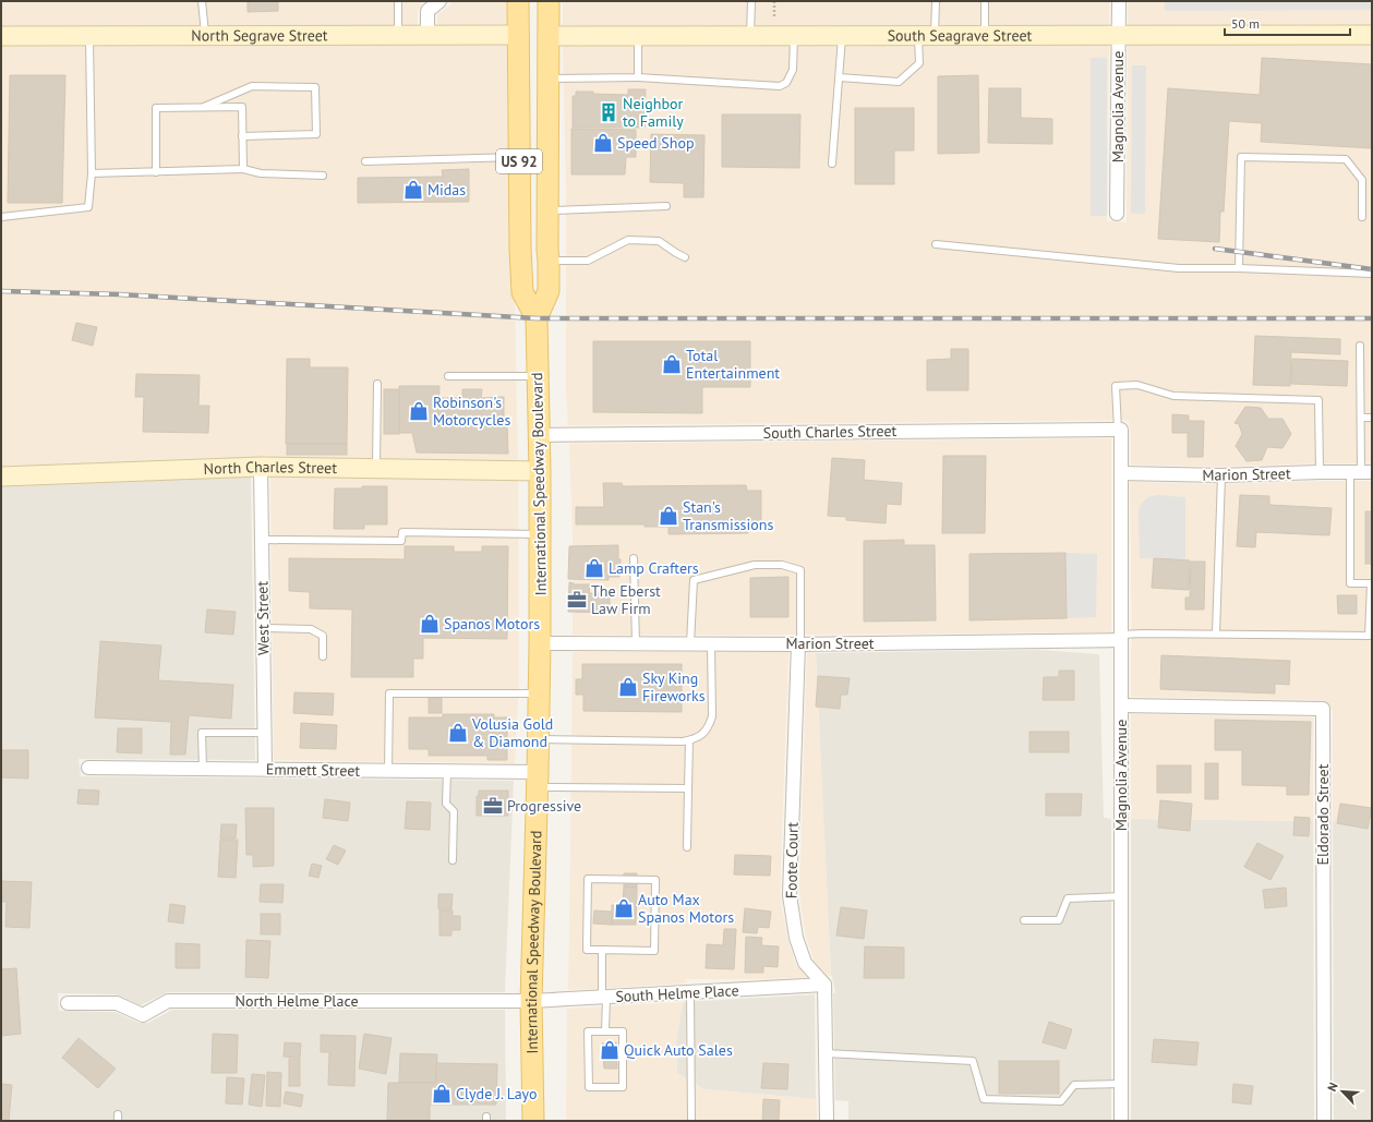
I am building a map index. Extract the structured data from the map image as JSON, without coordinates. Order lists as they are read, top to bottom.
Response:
{
  "streets": {
    "main road": ["US 92", "International Speedway Boulevard"],
    "street": [
      "North Segrave Street",
      "South Seagrave Street",
      "Magnolia Avenue",
      "South Charles Street",
      "North Charles Street",
      "Marion Street",
      "West Street",
      "Emmett Street",
      "Eldorado Street",
      "Foote Court",
      "South Helme Place",
      "North Helme Place"
    ]
  },
  "crossings": [
    ["North Segrave Street", "International Speedway Boulevard"],
    ["South Seagrave Street", "Magnolia Avenue"],
    ["South Seagrave Street", "International Speedway Boulevard"],
    ["Magnolia Avenue", "South Charles Street"],
    ["Magnolia Avenue", "Marion Street"],
    ["Magnolia Avenue", "Eldorado Street"],
    ["South Charles Street", "International Speedway Boulevard"],
    ["North Charles Street", "International Speedway Boulevard"],
    ["North Charles Street", "West Street"],
    ["Marion Street", "International Speedway Boulevard"],
    ["Marion Street", "Foote Court"],
    ["International Speedway Boulevard", "Emmett Street"],
    ["International Speedway Boulevard", "South Helme Place"],
    ["International Speedway Boulevard", "North Helme Place"],
    ["West Street", "Emmett Street"],
    ["Foote Court", "South Helme Place"],
    ["South Helme Place", "North Helme Place"]
  ],
  "places": {
    "building": ["Neighbor to Family"],
    "shop": [
      "Speed Shop",
      "Midas",
      "Total Entertainment",
      "Robinson's Motorcycles",
      "Stan's Transmissions",
      "Lamp Crafters",
      "Spanos Motors",
      "Sky King Fireworks",
      "Volusia Gold & Diamond",
      "Auto Max Spanos Motors",
      "Quick Auto Sales",
      "Clyde J. Layo"
    ],
    "office": ["The Eberst Law Firm", "Progressive"]
  },
  "scale_bar": "50 m",
  "north": "top left"
}
